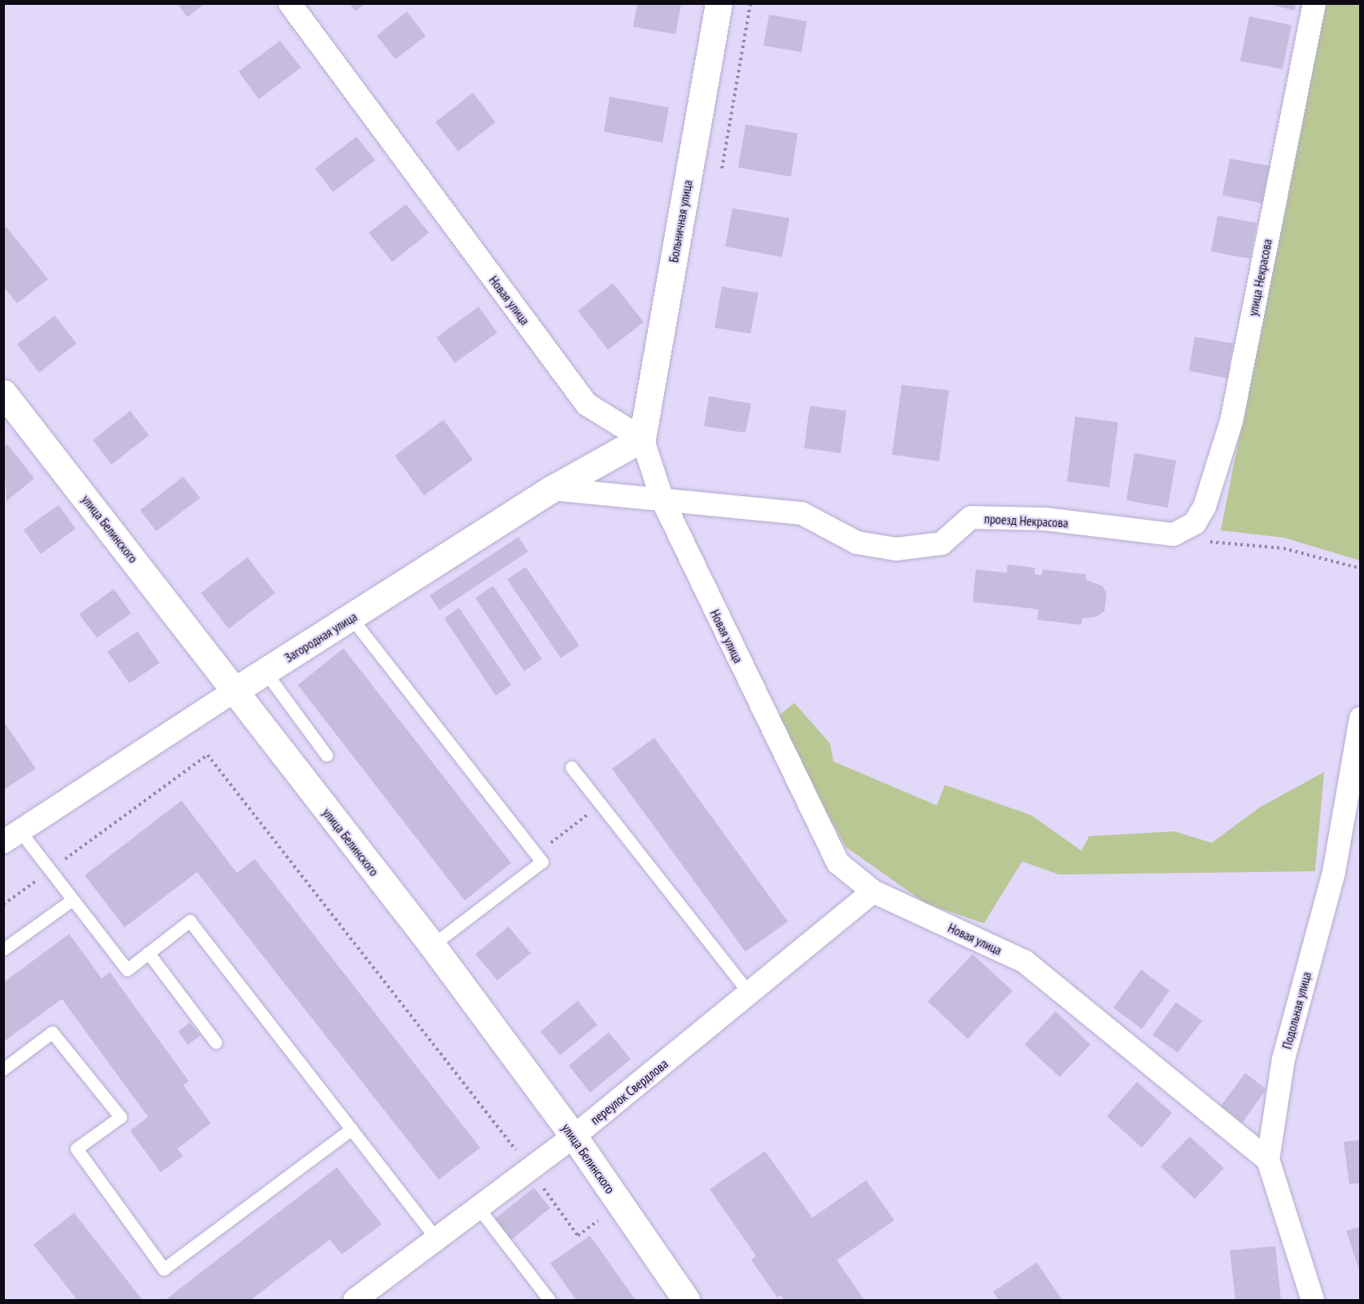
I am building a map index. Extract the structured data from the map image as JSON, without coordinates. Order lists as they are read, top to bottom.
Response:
{
  "streets": {
    "street": [
      "Больничная улица",
      "улица Некрасова",
      "Новая улица",
      "проезд Некрасова",
      "улица Белинского",
      "Загородная улица",
      "Подольная улица",
      "переулок Свердлова"
    ]
  },
  "crossings": [
    ["Больничная улица", "Новая улица"],
    ["Больничная улица", "Загородная улица"],
    ["улица Некрасова", "проезд Некрасова"],
    ["Новая улица", "проезд Некрасова"],
    ["Новая улица", "Загородная улица"],
    ["Новая улица", "Подольная улица"],
    ["Новая улица", "переулок Свердлова"],
    ["проезд Некрасова", "Загородная улица"],
    ["улица Белинского", "Загородная улица"],
    ["улица Белинского", "переулок Свердлова"]
  ]
}
